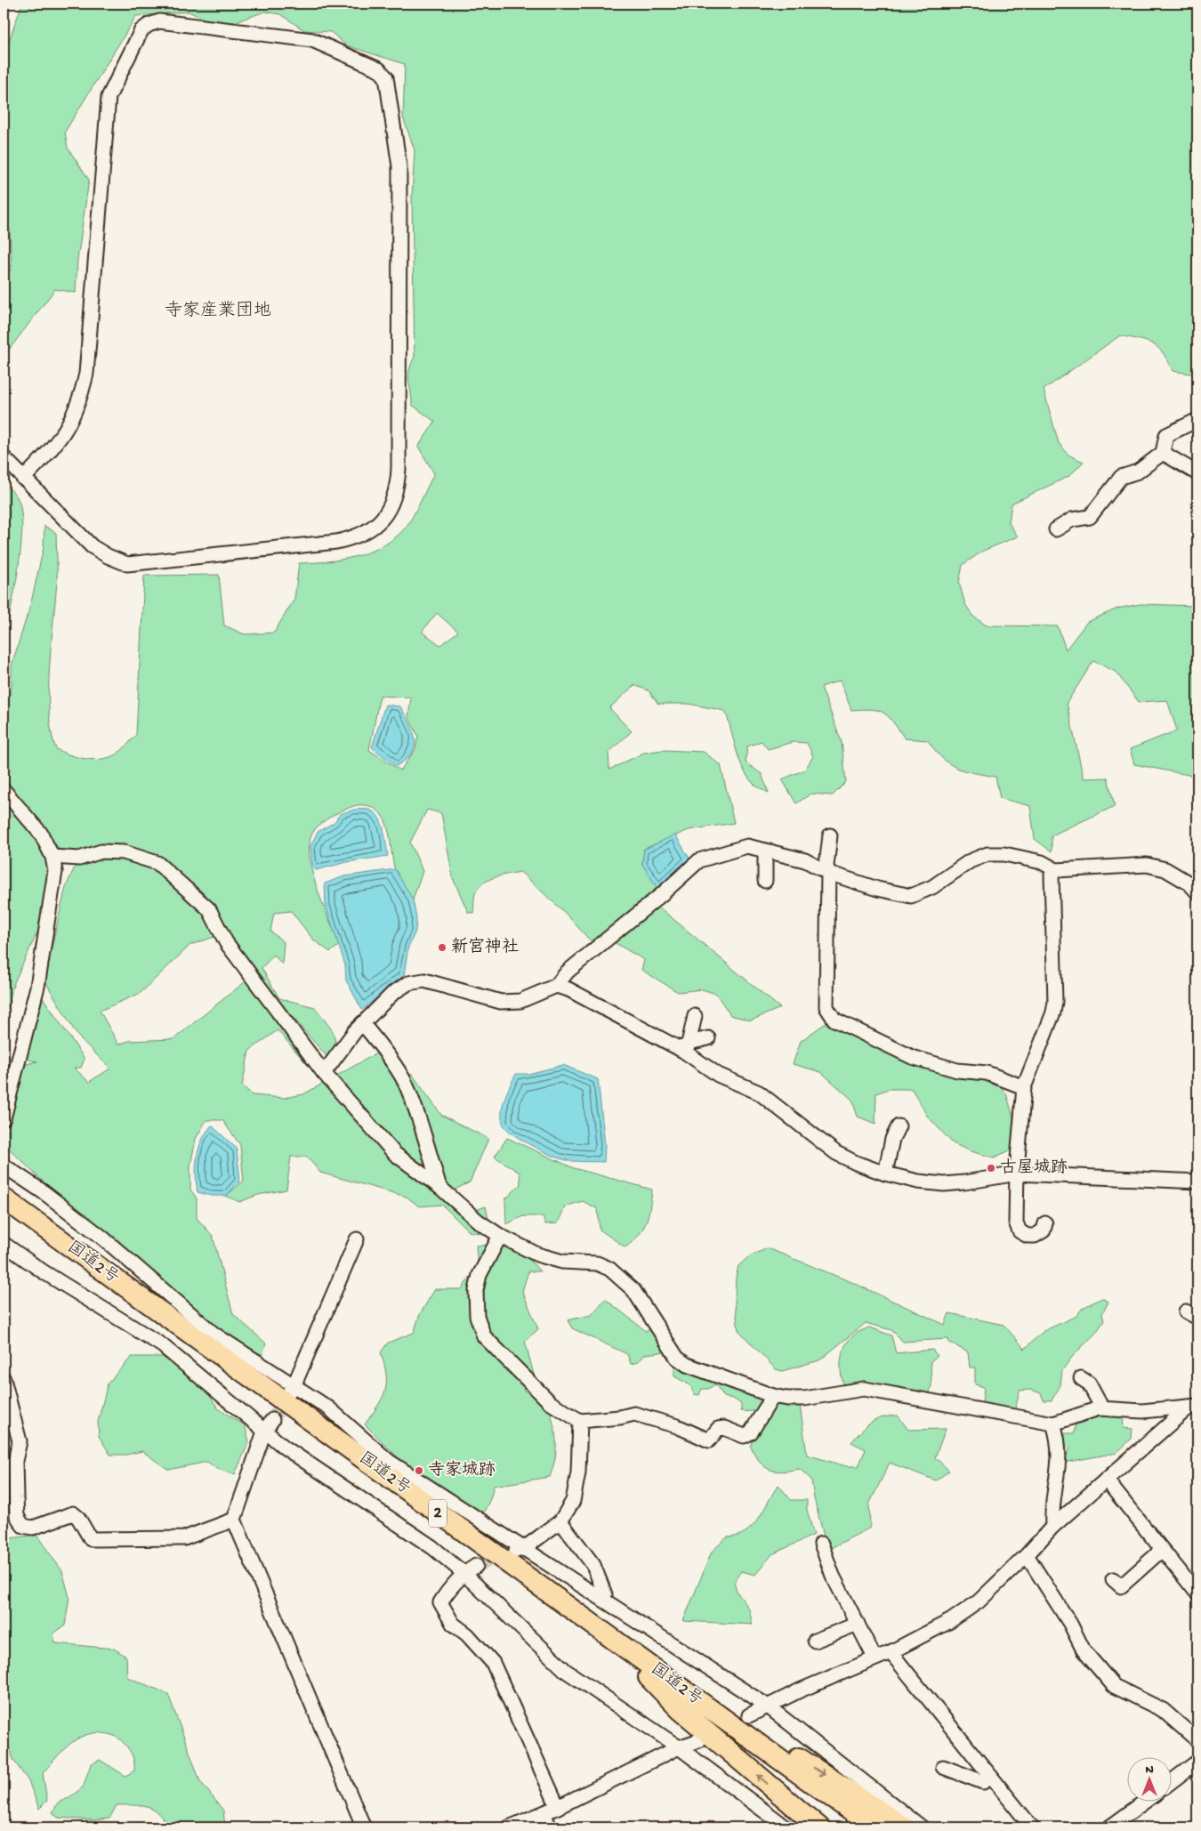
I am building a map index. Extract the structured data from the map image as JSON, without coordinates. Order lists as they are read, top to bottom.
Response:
{
  "streets": {
    "highway": ["国道2号", "2"]
  },
  "districts": ["寺家産業団地"],
  "places": ["新宮神社", "古屋城跡", "寺家城跡"],
  "north": "top"
}
